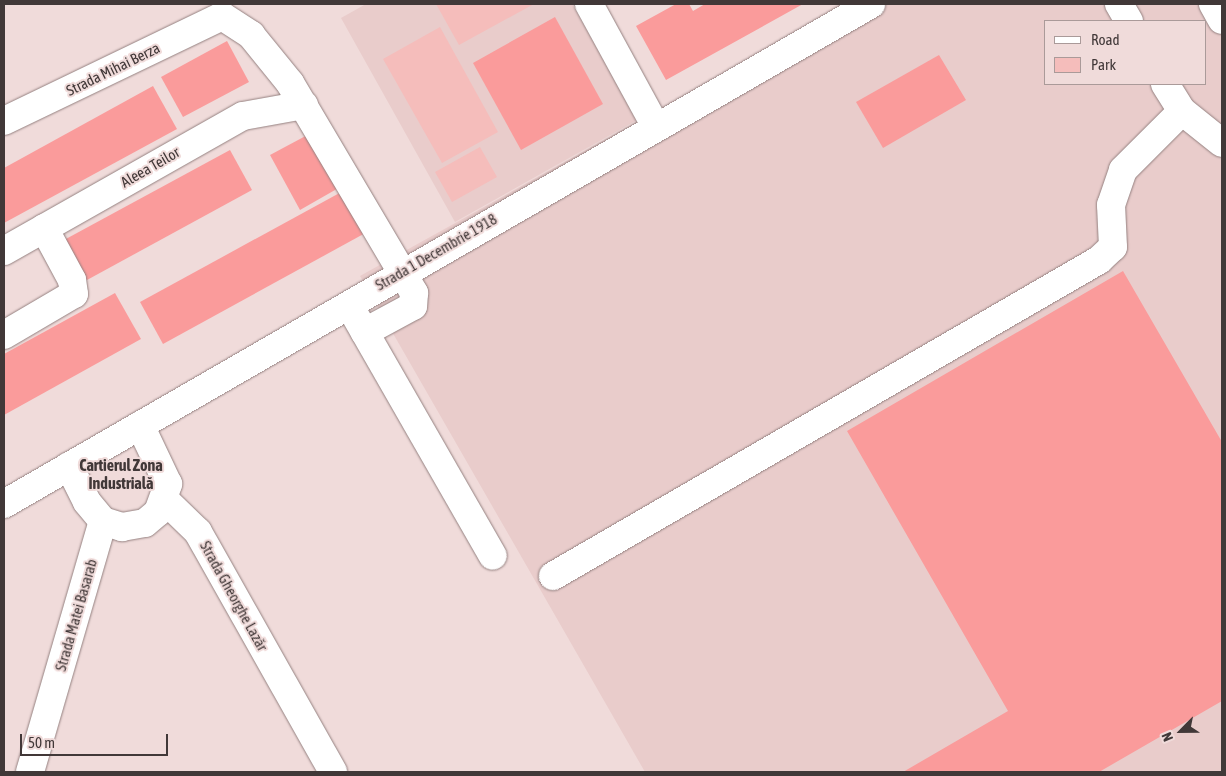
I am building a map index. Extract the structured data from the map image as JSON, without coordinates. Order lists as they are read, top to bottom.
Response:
{
  "streets": {
    "street": [
      "Strada Mihai Berza",
      "Aleea Teilor",
      "Strada 1 Decembrie 1918",
      "Strada Gheorghe Lazăr",
      "Strada Matei Basarab"
    ]
  },
  "crossings": [
    ["Strada 1 Decembrie 1918", "Strada Gheorghe Lazăr"],
    ["Strada 1 Decembrie 1918", "Strada Matei Basarab"],
    ["Strada Gheorghe Lazăr", "Strada Matei Basarab"]
  ],
  "districts": ["Cartierul Zona Industrială"],
  "legend": ["Road", "Park"],
  "scale_bar": "50 m",
  "north": "bottom left"
}
